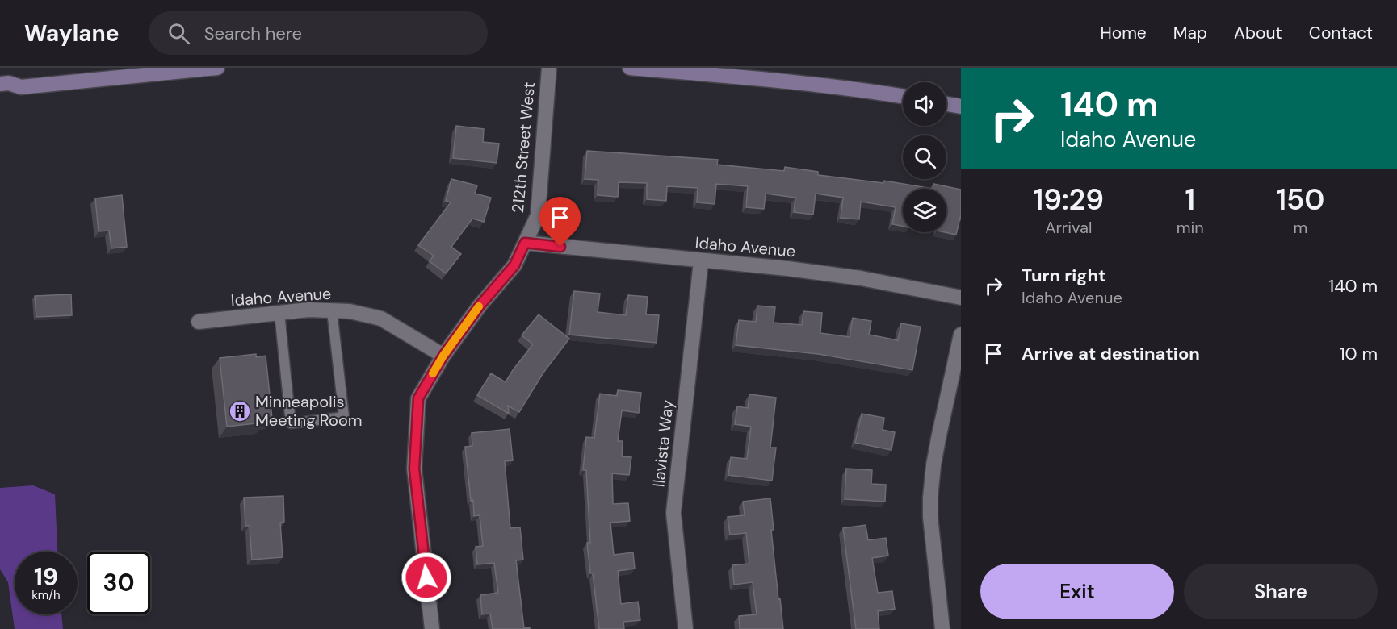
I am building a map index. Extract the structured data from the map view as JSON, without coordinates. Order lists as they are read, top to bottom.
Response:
{
  "streets": {
    "street": ["212th Street West", "Idaho Avenue", "Ilavista Way"]
  },
  "crossings": [
    ["212th Street West", "Idaho Avenue"],
    ["Idaho Avenue", "Ilavista Way"]
  ],
  "places": {
    "building": ["Minneapolis Meeting Room"]
  },
  "page": {
    "header": "Waylane",
    "search": "Search here",
    "nav": [
      "Home",
      "Map",
      "About",
      "Contact"
    ],
    "turn": ["140 m", "Idaho Avenue"],
    "eta": [
      "19:29",
      "Arrival",
      "1",
      "min",
      "150",
      "m"
    ],
    "list": [
      {
        "name": "Turn right",
        "note": "Idaho Avenue",
        "value": "140 m"
      },
      {
        "name": "Arrive at destination",
        "value": "10 m"
      }
    ],
    "speed": "19 km/h",
    "limit": "30",
    "buttons": ["Exit", "Share"]
  }
}
